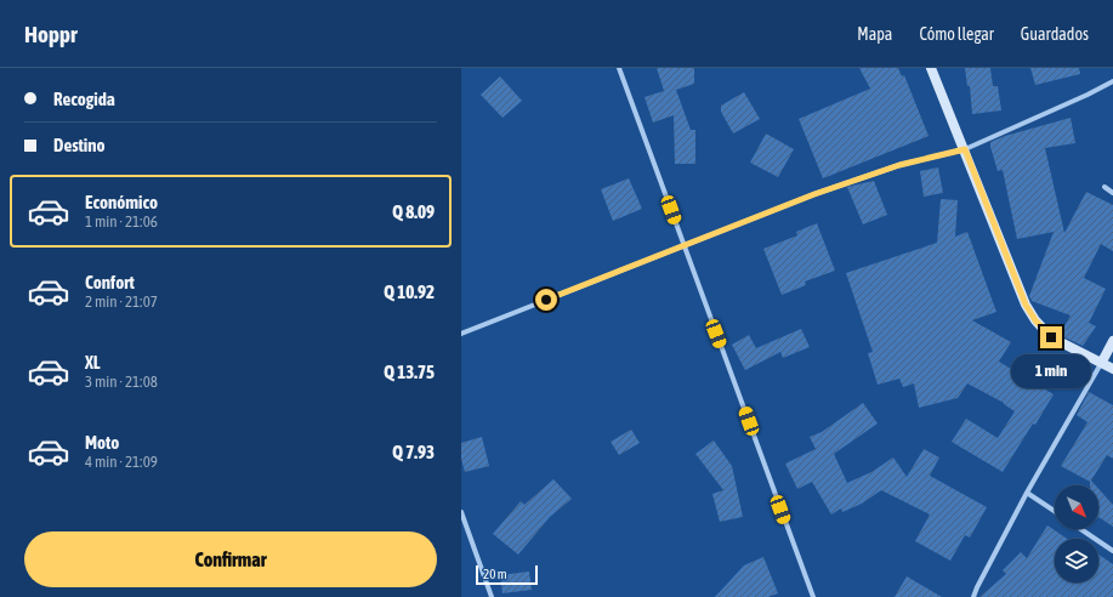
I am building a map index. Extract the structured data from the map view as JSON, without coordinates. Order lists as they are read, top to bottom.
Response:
{
  "scale_bar": "20 m",
  "north": "bottom right",
  "page": {
    "header": "Hoppr",
    "nav": ["Mapa", "Cómo llegar", "Guardados"],
    "banner": ["Recogida", "Destino"],
    "list": [
      {
        "name": "Económico",
        "note": "1 min · 21:06",
        "value": "Q 8.09"
      },
      {
        "name": "Confort",
        "note": "2 min · 21:07",
        "value": "Q 10.92"
      },
      {
        "name": "XL",
        "note": "3 min · 21:08",
        "value": "Q 13.75"
      },
      {
        "name": "Moto",
        "note": "4 min · 21:09",
        "value": "Q 7.93"
      }
    ],
    "bubble": "1 min",
    "buttons": "Confirmar",
    "scale": "20 m"
  }
}
